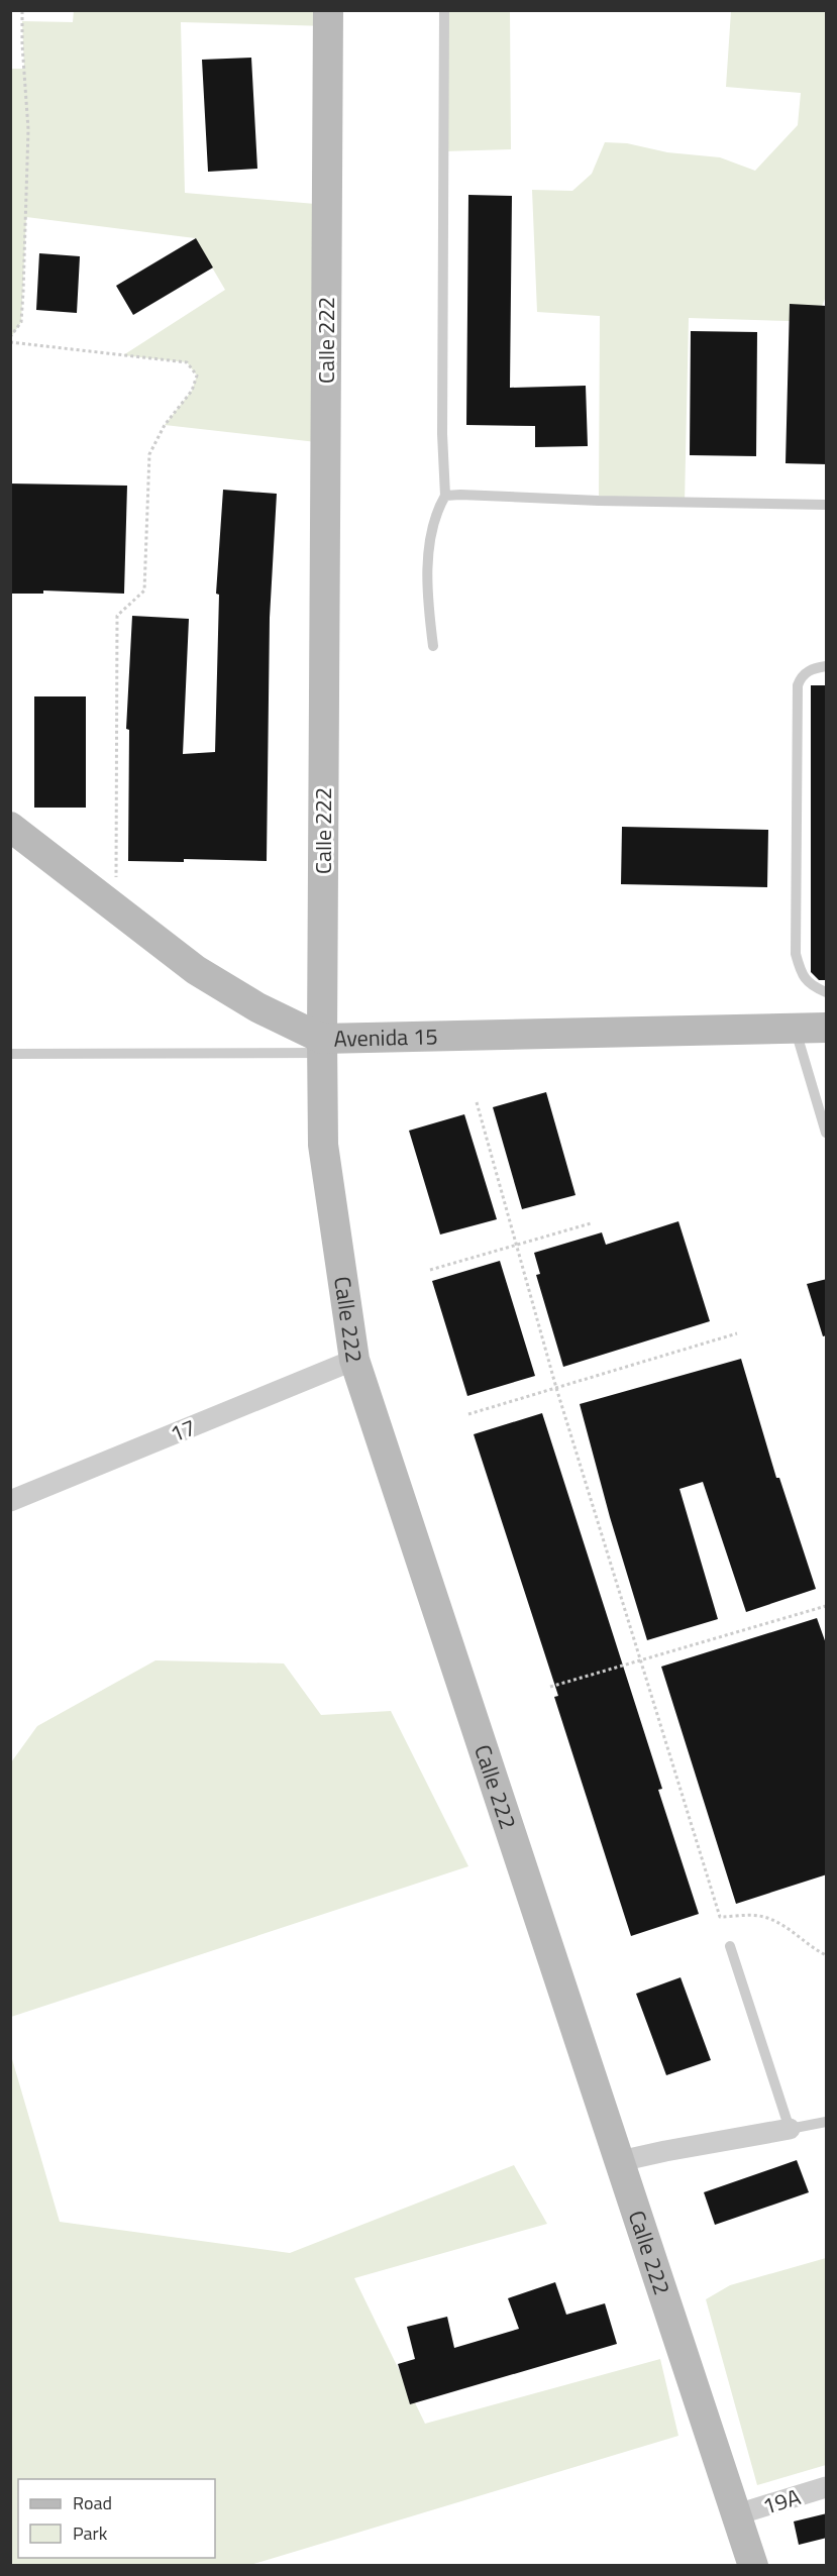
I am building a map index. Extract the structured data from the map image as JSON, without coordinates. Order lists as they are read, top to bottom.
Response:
{
  "streets": {
    "main road": ["Calle 222", "Avenida 15"],
    "street": ["17", "19A"]
  },
  "crossings": [
    ["Calle 222", "Avenida 15"],
    ["Calle 222", "17"],
    ["Calle 222", "19A"]
  ],
  "legend": ["Road", "Park"]
}
